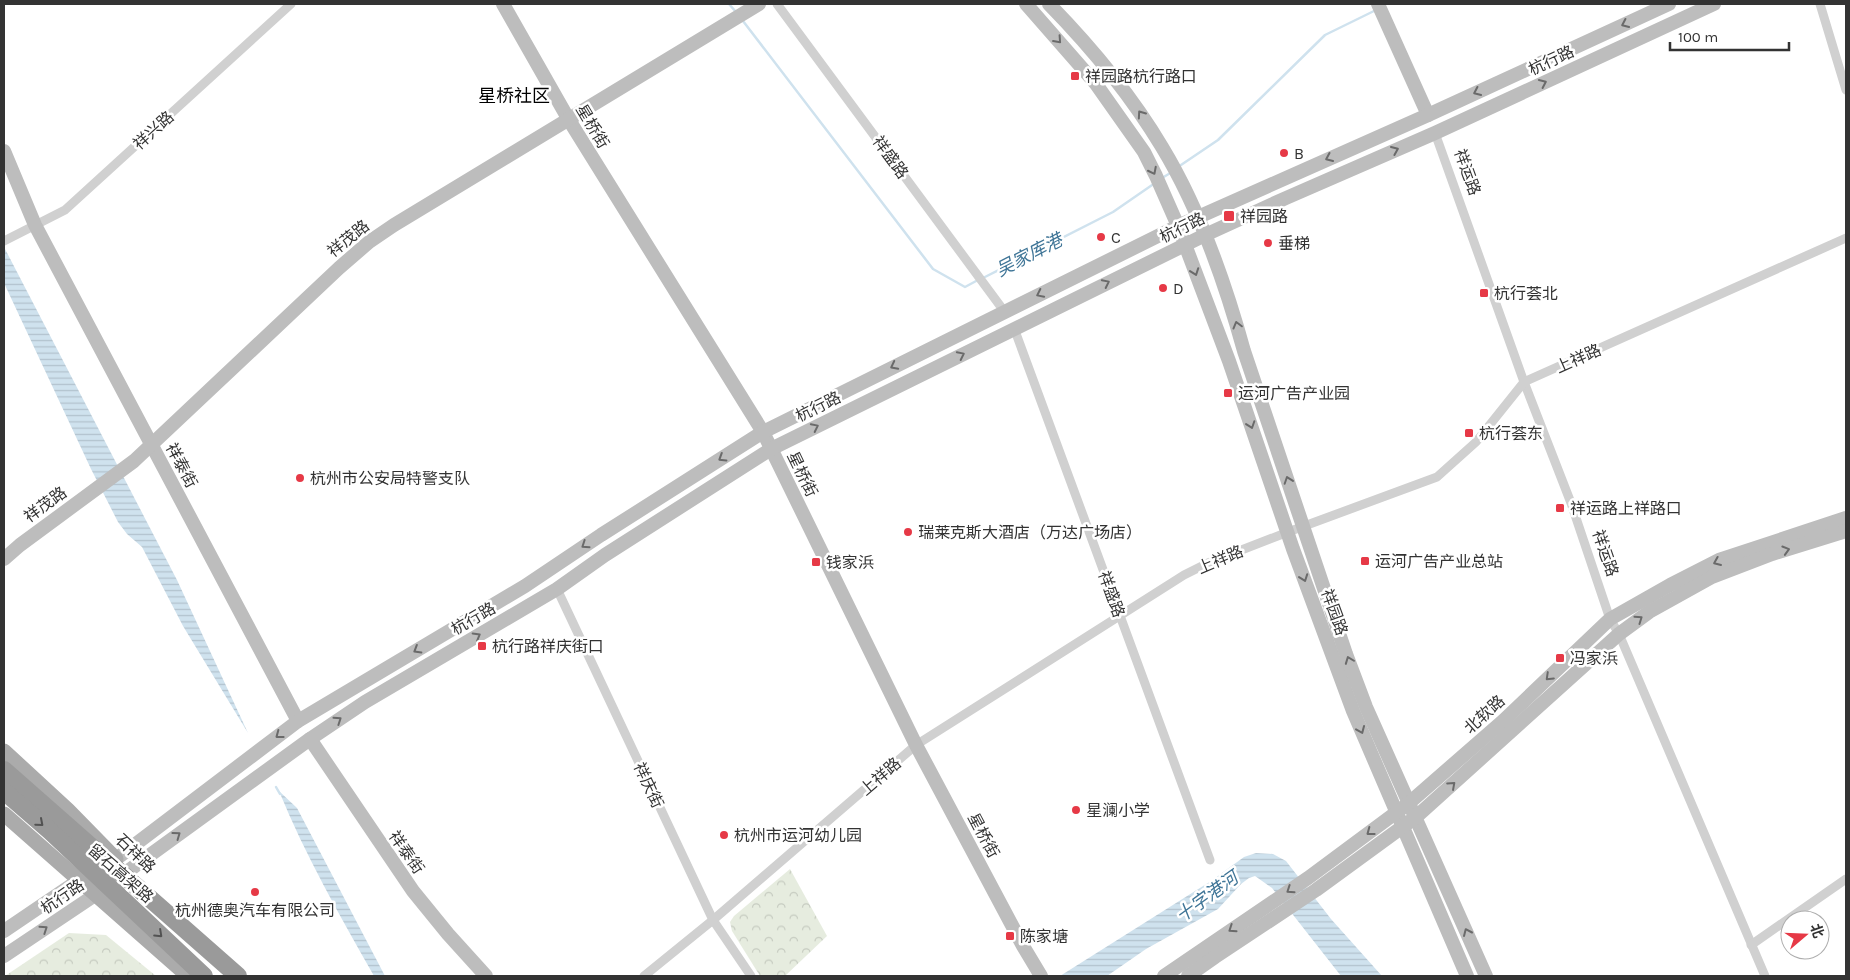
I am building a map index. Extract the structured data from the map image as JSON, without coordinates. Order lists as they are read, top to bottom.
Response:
{
  "streets": {
    "highway": ["留石高架路"],
    "main road": [
      "杭行路",
      "星桥街",
      "祥茂路",
      "祥泰街",
      "祥园路",
      "北软路",
      "石祥路"
    ],
    "street": [
      "祥兴路",
      "祥盛路",
      "祥运路",
      "上祥路",
      "祥庆街"
    ]
  },
  "crossings": [
    ["杭行路", "星桥街"],
    ["杭行路", "祥盛路"],
    ["杭行路", "祥运路"],
    ["杭行路", "祥泰街"],
    ["杭行路", "祥园路"],
    ["杭行路", "祥庆街"],
    ["杭行路", "石祥路"],
    ["星桥街", "祥茂路"],
    ["星桥街", "上祥路"],
    ["祥兴路", "祥泰街"],
    ["祥盛路", "上祥路"],
    ["祥运路", "上祥路"],
    ["祥运路", "北软路"],
    ["祥茂路", "祥泰街"],
    ["上祥路", "祥园路"],
    ["上祥路", "祥庆街"],
    ["祥园路", "北软路"]
  ],
  "districts": ["星桥社区"],
  "water": ["吴家库港", "十字港河"],
  "places": {
    "transit": [
      "祥园路杭行路口",
      "祥园路",
      "杭行荟北",
      "运河广告产业园",
      "杭行荟东",
      "祥运路上祥路口",
      "运河广告产业总站",
      "钱家浜",
      "杭行路祥庆街口",
      "冯家浜",
      "陈家塘"
    ],
    "other": [
      "B",
      "C",
      "垂梯",
      "D",
      "杭州市公安局特警支队",
      "瑞莱克斯大酒店（万达广场店）",
      "星澜小学",
      "杭州市运河幼儿园",
      "杭州德奥汽车有限公司"
    ]
  },
  "scale_bar": "100 m",
  "north": "right"
}
